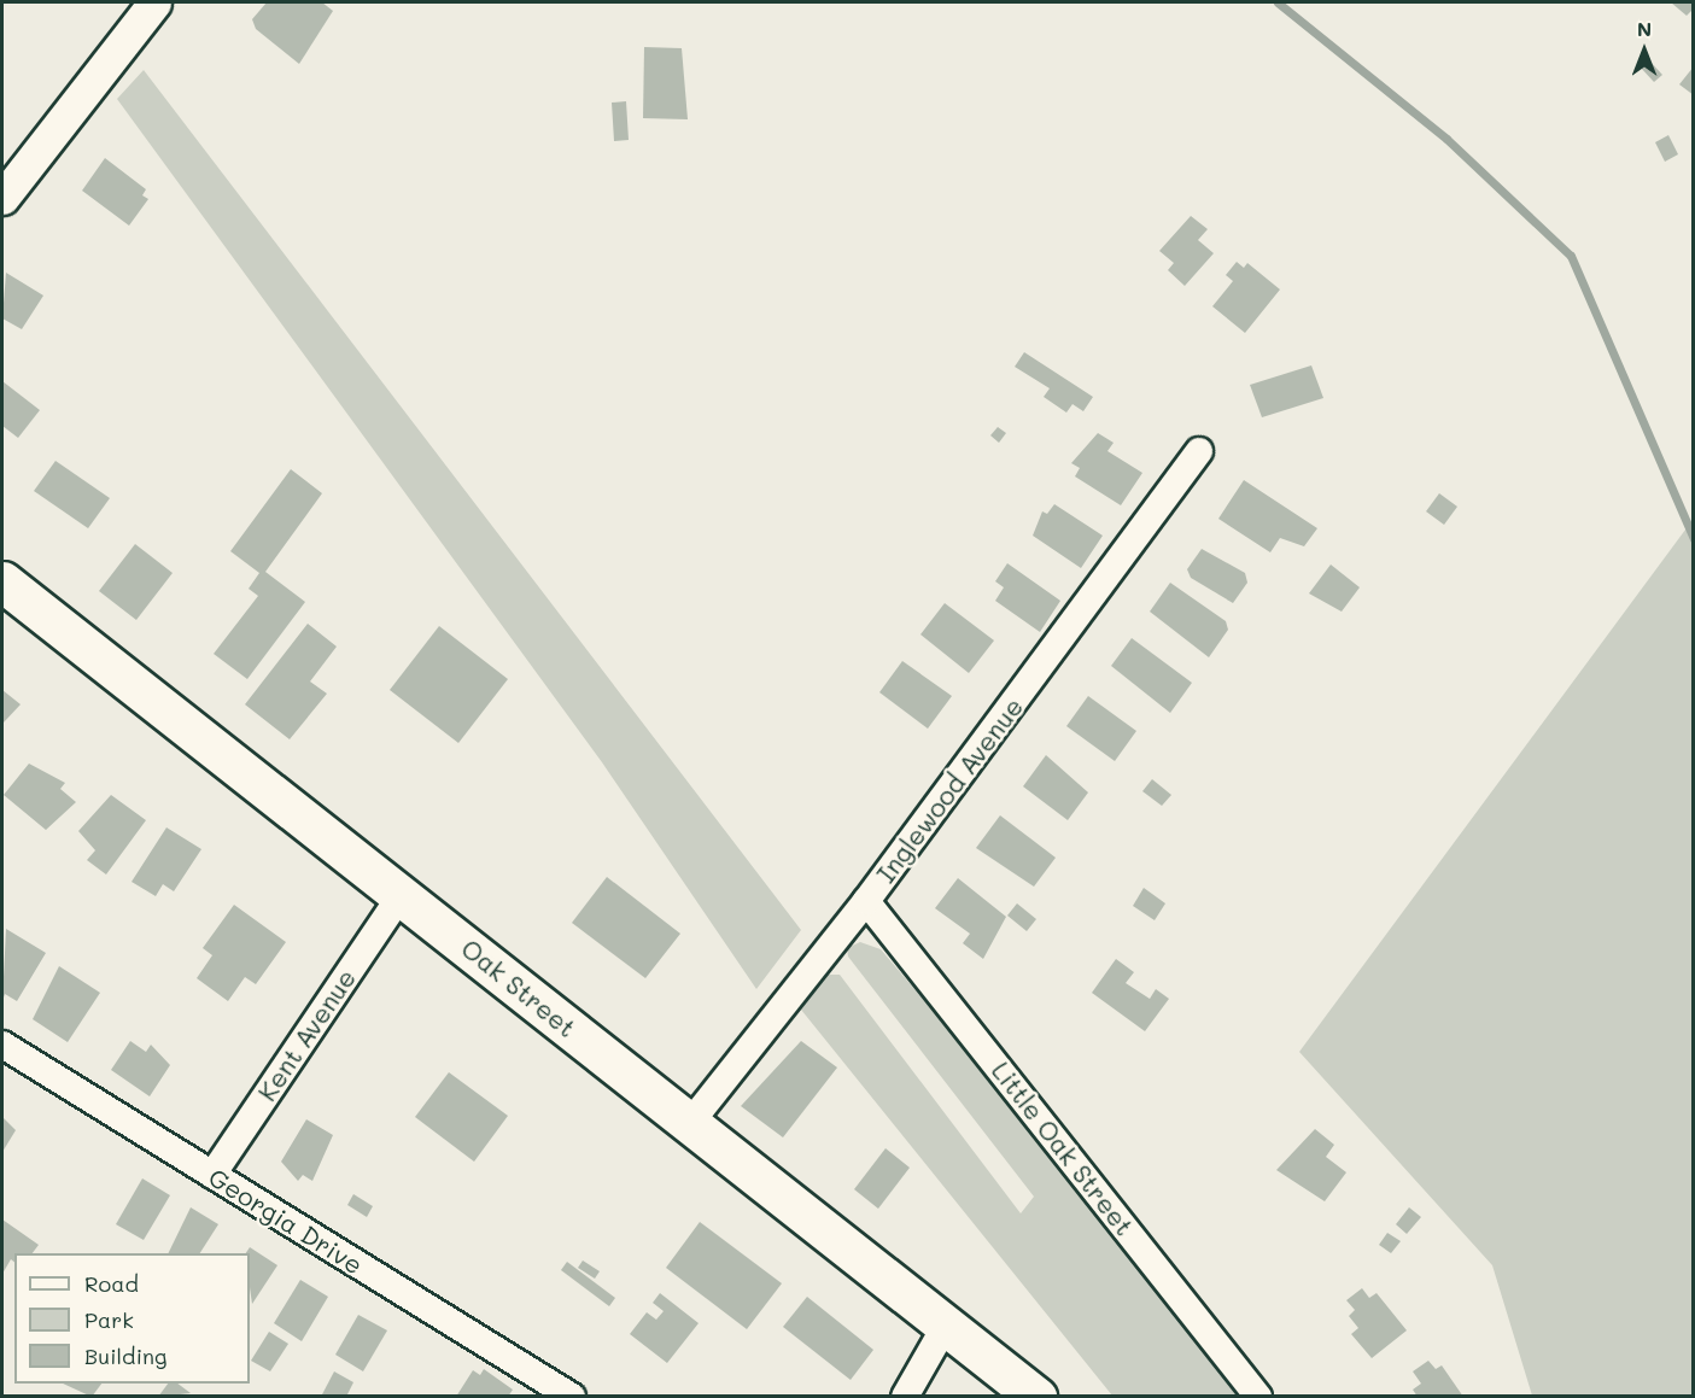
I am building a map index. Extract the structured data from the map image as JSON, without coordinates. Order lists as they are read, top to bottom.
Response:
{
  "streets": {
    "main road": ["Oak Street"],
    "street": [
      "Inglewood Avenue",
      "Kent Avenue",
      "Little Oak Street",
      "Georgia Drive"
    ]
  },
  "crossings": [
    ["Inglewood Avenue", "Oak Street"],
    ["Inglewood Avenue", "Little Oak Street"],
    ["Oak Street", "Kent Avenue"],
    ["Kent Avenue", "Georgia Drive"]
  ],
  "legend": ["Road", "Park", "Building"],
  "north": "top"
}
